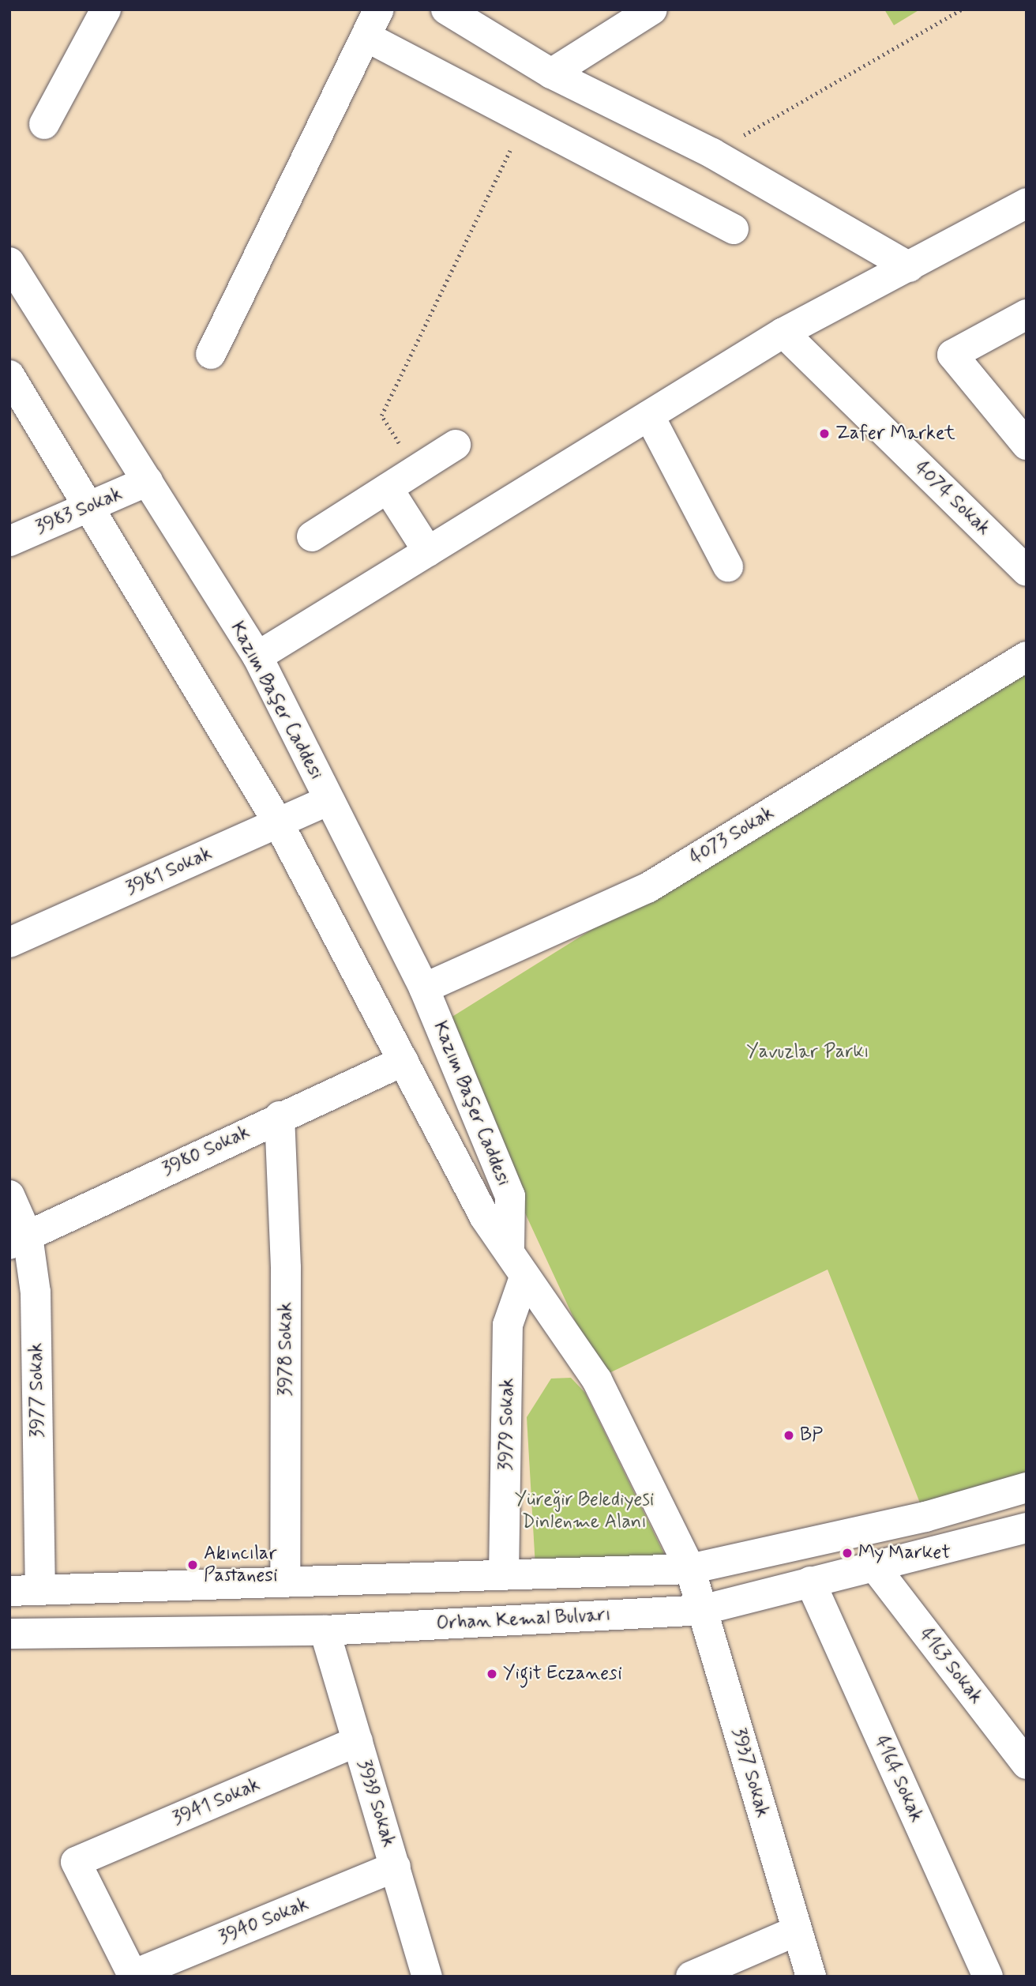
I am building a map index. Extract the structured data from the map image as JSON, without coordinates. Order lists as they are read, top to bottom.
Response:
{
  "streets": {
    "street": [
      "4074 Sokak",
      "3983 Sokak",
      "Kazım Başer Caddesi",
      "4073 Sokak",
      "3981 Sokak",
      "3980 Sokak",
      "3978 Sokak",
      "3977 Sokak",
      "3979 Sokak",
      "Orhan Kemal Bulvarı",
      "4163 Sokak",
      "3937 Sokak",
      "4164 Sokak",
      "3941 Sokak",
      "3939 Sokak",
      "3940 Sokak"
    ]
  },
  "crossings": [
    ["3983 Sokak", "Kazım Başer Caddesi"],
    ["Kazım Başer Caddesi", "4073 Sokak"],
    ["Kazım Başer Caddesi", "3981 Sokak"],
    ["Kazım Başer Caddesi", "3980 Sokak"],
    ["3980 Sokak", "3978 Sokak"],
    ["3980 Sokak", "3977 Sokak"],
    ["Orhan Kemal Bulvarı", "4163 Sokak"],
    ["Orhan Kemal Bulvarı", "3937 Sokak"],
    ["Orhan Kemal Bulvarı", "4164 Sokak"],
    ["Orhan Kemal Bulvarı", "3939 Sokak"],
    ["3941 Sokak", "3939 Sokak"],
    ["3941 Sokak", "3940 Sokak"],
    ["3939 Sokak", "3940 Sokak"]
  ],
  "parks": ["Yavuzlar Parkı", "Yüreğir Belediyesi Dinlenme Alanı"],
  "places": [
    "Zafer Market",
    "BP",
    "My Market",
    "Akıncılar Pastanesi",
    "Yigit Eczanesi"
  ]
}
